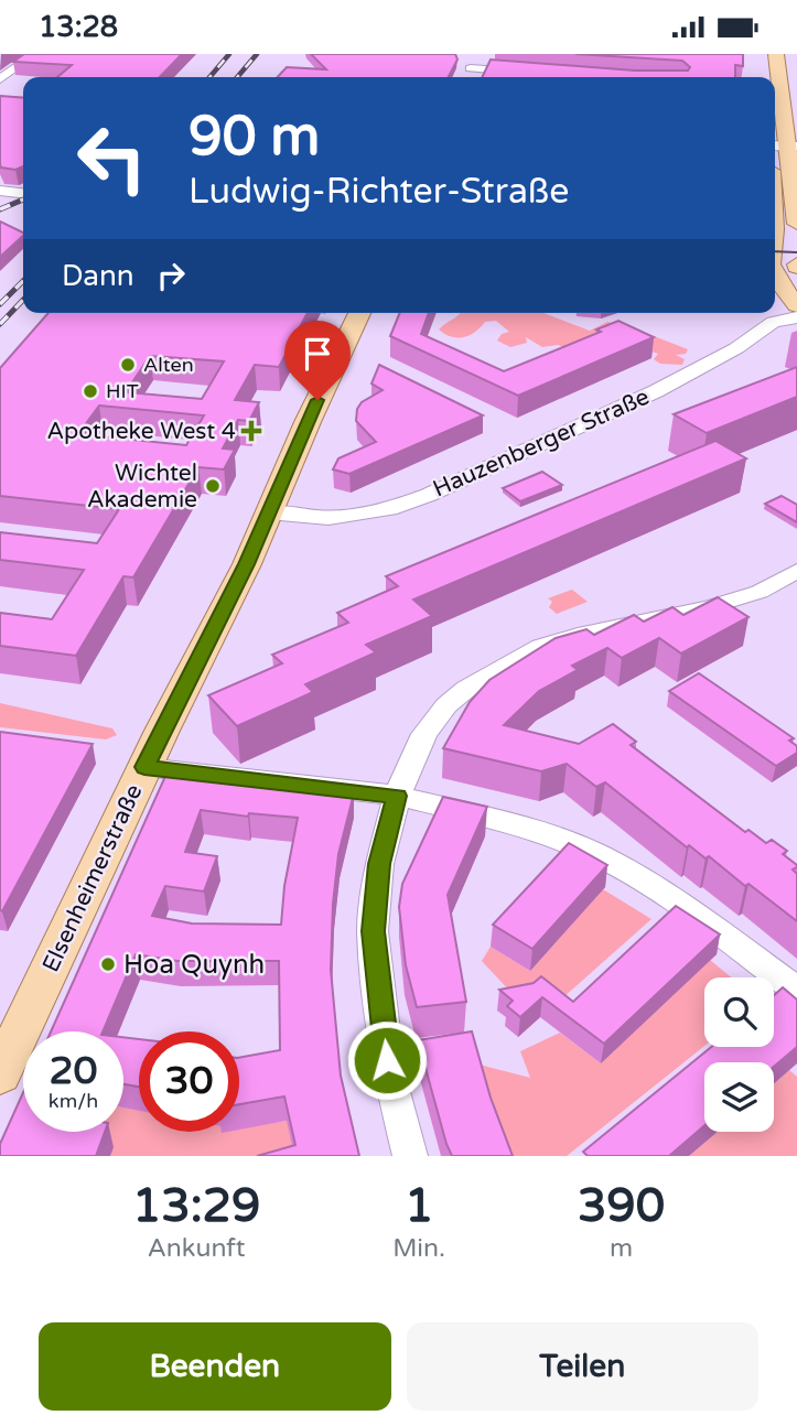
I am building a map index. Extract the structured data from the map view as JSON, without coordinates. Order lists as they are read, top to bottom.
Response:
{
  "streets": {
    "main road": ["Elsenheimerstraße"],
    "street": ["Hauzenberger Straße"]
  },
  "crossings": [
    ["Hauzenberger Straße", "Elsenheimerstraße"]
  ],
  "places": {
    "other": [
      "Alten",
      "HIT",
      "Wichtel Akademie",
      "Hoa Quynh"
    ],
    "health": ["Apotheke West 4"]
  },
  "page": {
    "status": "13:28",
    "turn": ["90 m", "Ludwig-Richter-Straße"],
    "then": "Dann",
    "speed": "20 km/h",
    "limit": "30",
    "eta": [
      "13:29",
      "Ankunft",
      "1",
      "Min.",
      "390",
      "m"
    ],
    "buttons": ["Beenden", "Teilen"]
  }
}
